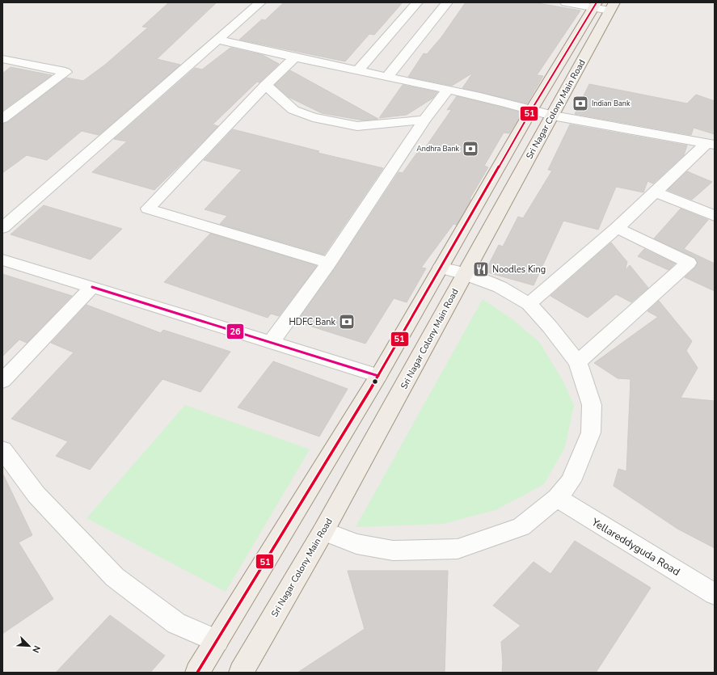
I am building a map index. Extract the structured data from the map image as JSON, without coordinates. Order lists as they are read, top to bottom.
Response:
{
  "streets": {
    "main road": ["Sri Nagar Colony Main Road"],
    "street": ["Yellareddyguda Road"]
  },
  "places": {
    "bank": ["Indian Bank", "Andhra Bank", "HDFC Bank"],
    "restaurant": ["Noodles King"]
  },
  "lines": ["transit line 51", "transit line 26"],
  "north": "bottom right"
}
